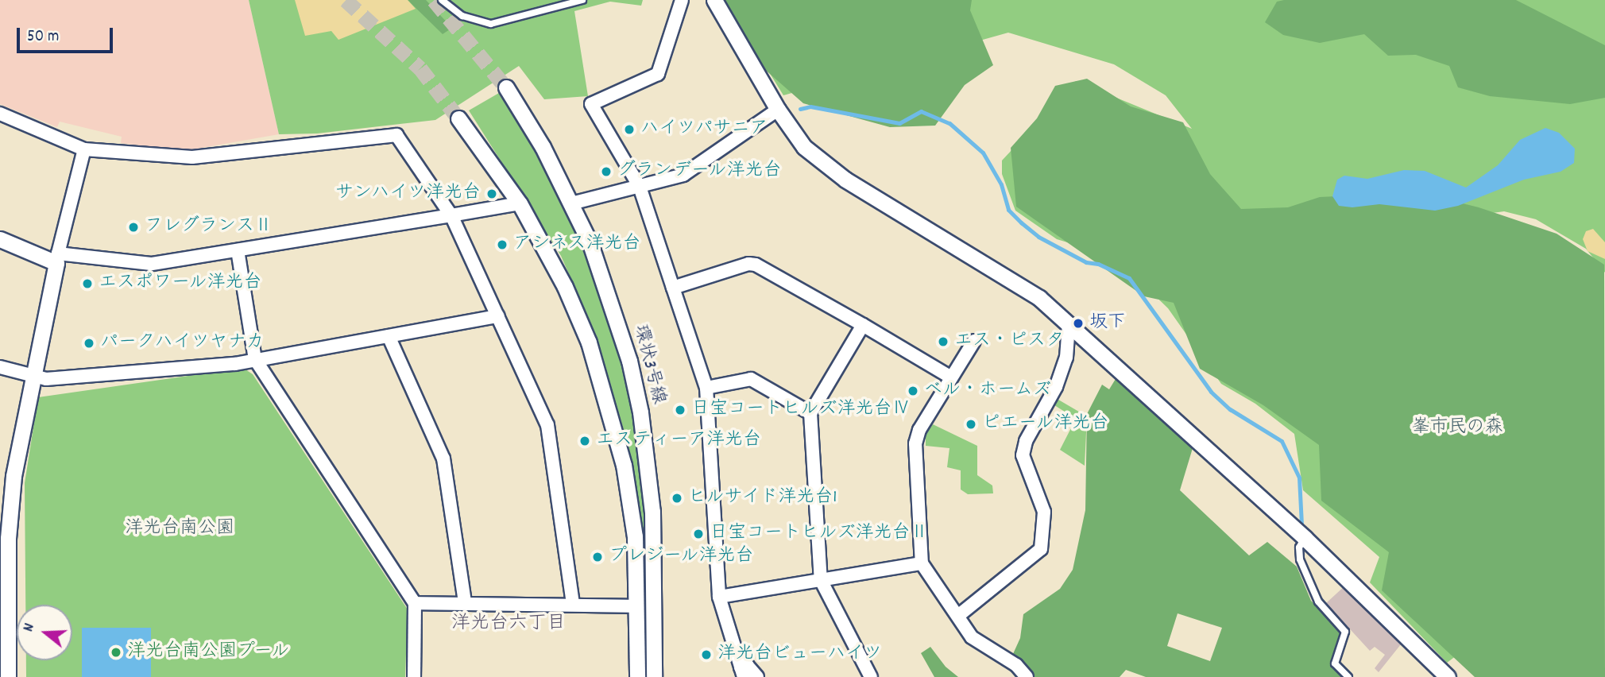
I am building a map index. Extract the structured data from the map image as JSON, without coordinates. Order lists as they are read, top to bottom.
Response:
{
  "streets": {
    "street": ["環状3号線"]
  },
  "districts": ["洋光台六丁目"],
  "parks": ["峯市民の森", "洋光台南公園"],
  "places": [
    "ハイツパサニア",
    "グランデール洋光台",
    "サンハイツ洋光台",
    "フレグランスⅡ",
    "アシネス洋光台",
    "エスポワール洋光台",
    "坂下",
    "エス・ピスタ",
    "パークハイツヤナカ",
    "ベル・ホームズ",
    "日宝コートヒルズ洋光台Ⅳ",
    "ピエール洋光台",
    "エスティーア洋光台",
    "ヒルサイド洋光台1",
    "日宝コートヒルズ洋光台Ⅱ",
    "プレジール洋光台",
    "洋光台南公園プール",
    "洋光台ビューハイツ"
  ],
  "scale_bar": "50 m",
  "north": "left"
}
